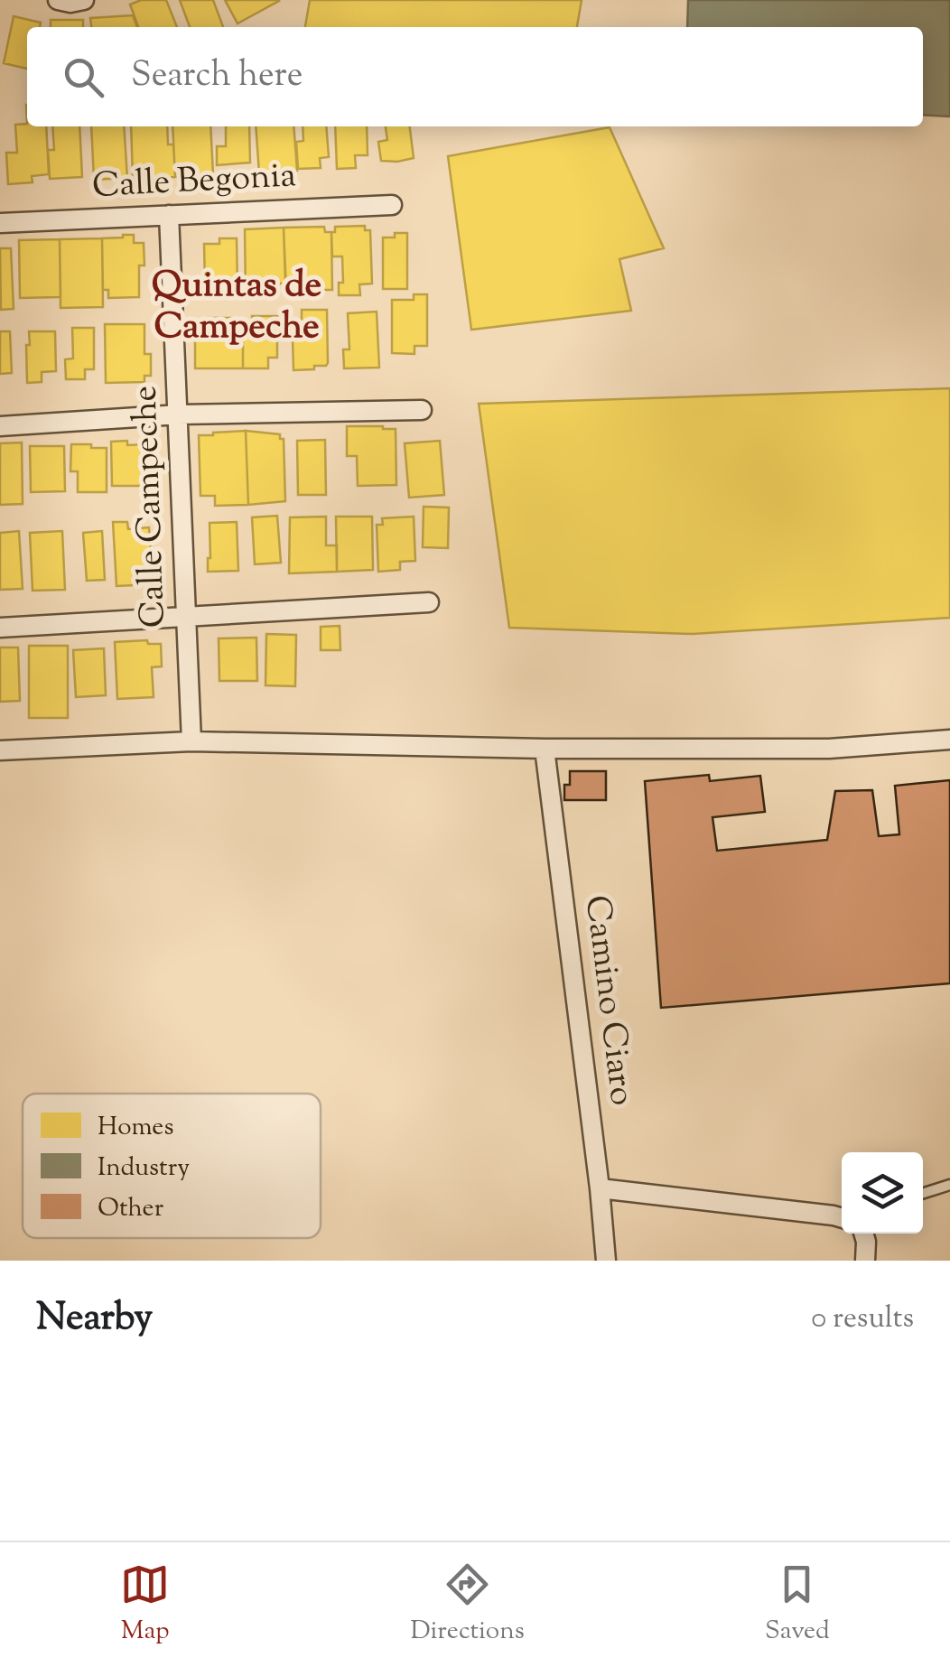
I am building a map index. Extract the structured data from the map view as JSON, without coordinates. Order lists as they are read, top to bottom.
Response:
{
  "streets": {
    "street": ["Calle Begonia", "Calle Campeche", "Camino Ciaro"]
  },
  "crossings": [
    ["Calle Begonia", "Calle Campeche"]
  ],
  "districts": ["Quintas de Campeche"],
  "legend": ["Homes", "Industry", "Other"],
  "page": {
    "search": "Search here",
    "heading": ["Nearby", "0 results"],
    "nav": ["Map", "Directions", "Saved"]
  }
}
